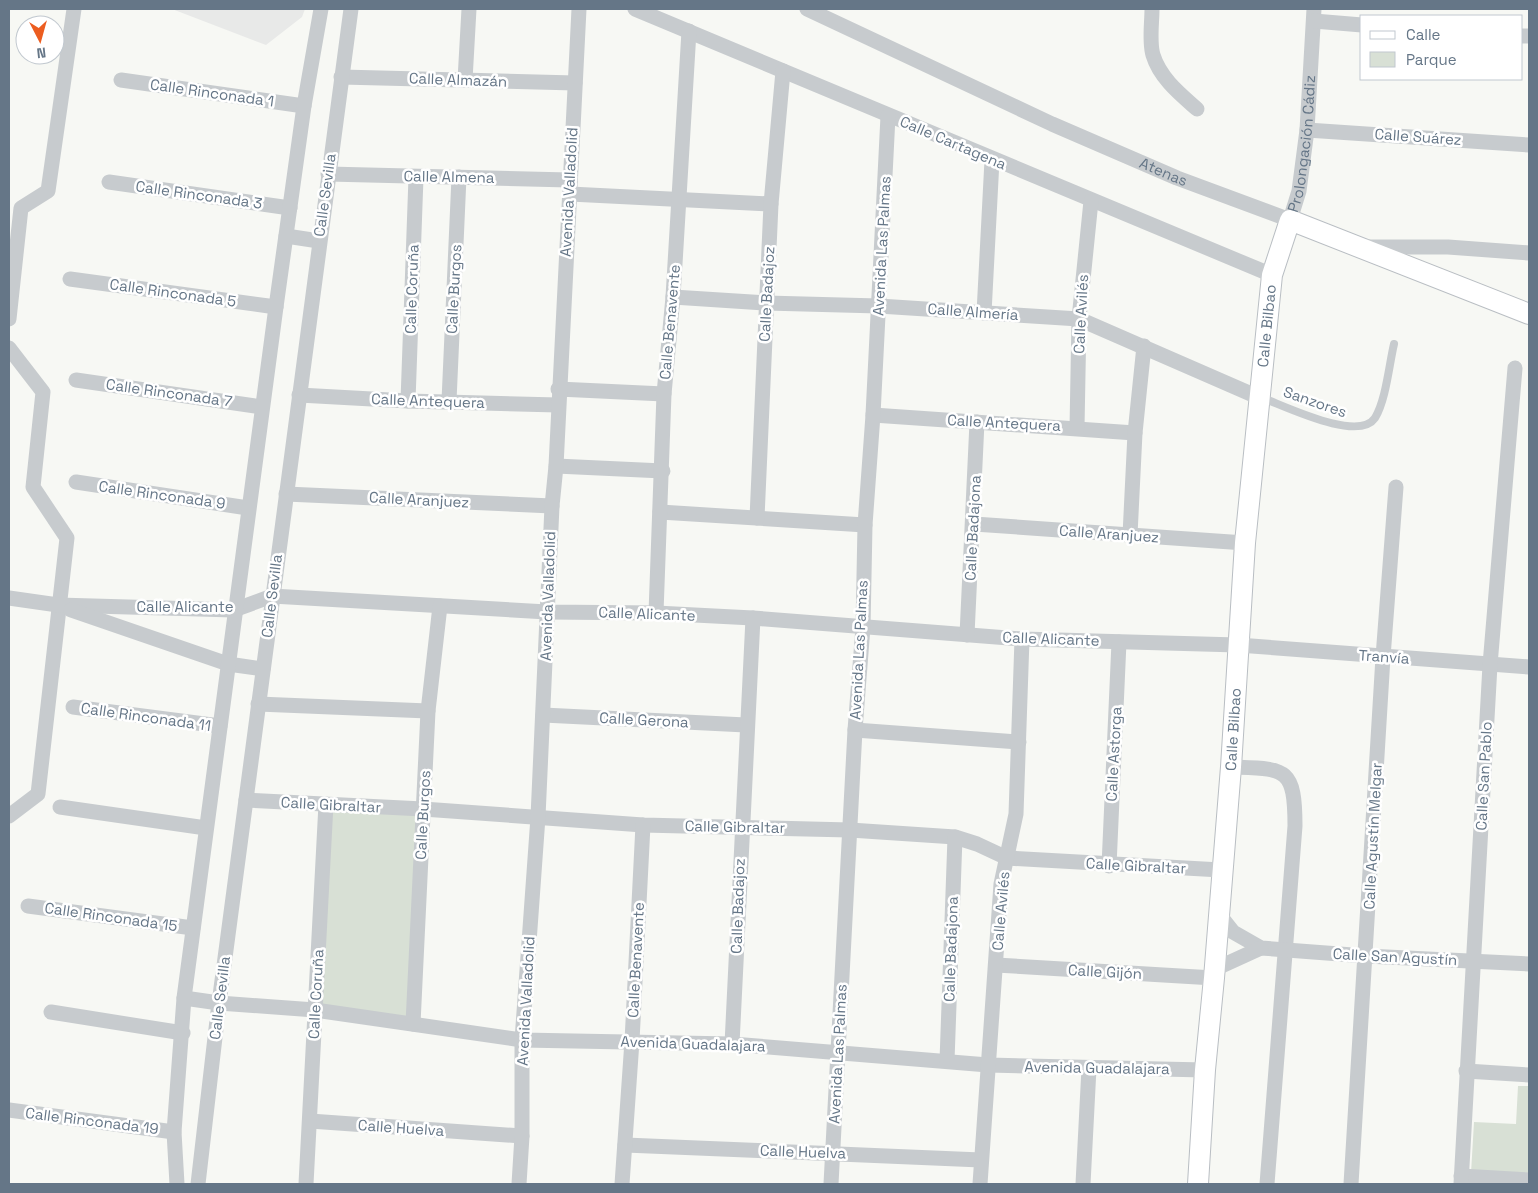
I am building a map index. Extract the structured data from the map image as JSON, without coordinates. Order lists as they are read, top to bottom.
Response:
{
  "streets": {
    "street": [
      "Calle Almazán",
      "Calle Rinconada 1",
      "Calle Suárez",
      "Calle Cartagena",
      "Prolongación Cádiz",
      "Atenas",
      "Calle Almena",
      "Avenida Valladolid",
      "Calle Rinconada 3",
      "Calle Sevilla",
      "Avenida Las Palmas",
      "Calle Coruña",
      "Calle Burgos",
      "Calle Rinconada 5",
      "Calle Badajoz",
      "Calle Almería",
      "Calle Avilés",
      "Calle Benavente",
      "Calle Bilbao",
      "Calle Rinconada 7",
      "Calle Antequera",
      "Calle Rinconada 9",
      "Calle Aranjuez",
      "Calle Badajona",
      "Calle Alicante",
      "Tranvía",
      "Calle Rinconada 11",
      "Calle Gerona",
      "Calle Astorga",
      "Calle San Pablo",
      "Calle Gibraltar",
      "Calle Agustín Melgar",
      "Calle Rinconada 15",
      "Calle San Agustín",
      "Calle Gijón",
      "Avenida Guadalajara",
      "Calle Rinconada 19",
      "Calle Huelva"
    ],
    "lane": ["Sanzores"]
  },
  "crossings": [
    ["Calle Almazán", "Avenida Valladolid"],
    ["Calle Almazán", "Calle Sevilla"],
    ["Calle Suárez", "Prolongación Cádiz"],
    ["Calle Cartagena", "Prolongación Cádiz"],
    ["Calle Cartagena", "Avenida Las Palmas"],
    ["Calle Cartagena", "Calle Badajoz"],
    ["Calle Cartagena", "Calle Avilés"],
    ["Calle Cartagena", "Calle Benavente"],
    ["Calle Cartagena", "Calle Bilbao"],
    ["Prolongación Cádiz", "Atenas"],
    ["Prolongación Cádiz", "Calle Bilbao"],
    ["Calle Almena", "Avenida Valladolid"],
    ["Calle Almena", "Calle Sevilla"],
    ["Calle Almena", "Calle Coruña"],
    ["Calle Almena", "Calle Burgos"],
    ["Calle Almena", "Calle Badajoz"],
    ["Calle Almena", "Calle Benavente"],
    ["Avenida Valladolid", "Calle Antequera"],
    ["Avenida Valladolid", "Calle Aranjuez"],
    ["Avenida Valladolid", "Calle Alicante"],
    ["Avenida Valladolid", "Calle Gerona"],
    ["Avenida Valladolid", "Calle Gibraltar"],
    ["Avenida Valladolid", "Avenida Guadalajara"],
    ["Avenida Valladolid", "Calle Huelva"],
    ["Calle Sevilla", "Calle Antequera"],
    ["Calle Sevilla", "Calle Aranjuez"],
    ["Calle Sevilla", "Calle Alicante"],
    ["Calle Sevilla", "Calle Gibraltar"],
    ["Calle Sevilla", "Avenida Guadalajara"],
    ["Avenida Las Palmas", "Calle Almería"],
    ["Avenida Las Palmas", "Calle Antequera"],
    ["Avenida Las Palmas", "Calle Alicante"],
    ["Avenida Las Palmas", "Calle Gibraltar"],
    ["Avenida Las Palmas", "Avenida Guadalajara"],
    ["Avenida Las Palmas", "Calle Huelva"],
    ["Calle Coruña", "Calle Antequera"],
    ["Calle Coruña", "Calle Gibraltar"],
    ["Calle Coruña", "Avenida Guadalajara"],
    ["Calle Coruña", "Calle Huelva"],
    ["Calle Burgos", "Calle Antequera"],
    ["Calle Burgos", "Calle Alicante"],
    ["Calle Burgos", "Calle Gibraltar"],
    ["Calle Burgos", "Avenida Guadalajara"],
    ["Calle Badajoz", "Calle Almería"],
    ["Calle Badajoz", "Calle Alicante"],
    ["Calle Badajoz", "Calle Gerona"],
    ["Calle Badajoz", "Calle Gibraltar"],
    ["Calle Badajoz", "Avenida Guadalajara"],
    ["Calle Almería", "Calle Avilés"],
    ["Calle Almería", "Calle Benavente"],
    ["Calle Almería", "Calle Bilbao"],
    ["Calle Almería", "Sanzores"],
    ["Calle Avilés", "Calle Antequera"],
    ["Calle Avilés", "Calle Alicante"],
    ["Calle Avilés", "Calle Gibraltar"],
    ["Calle Avilés", "Calle Gijón"],
    ["Calle Avilés", "Avenida Guadalajara"],
    ["Calle Avilés", "Calle Huelva"],
    ["Calle Benavente", "Calle Alicante"],
    ["Calle Benavente", "Calle Gibraltar"],
    ["Calle Benavente", "Avenida Guadalajara"],
    ["Calle Benavente", "Calle Huelva"],
    ["Calle Bilbao", "Sanzores"],
    ["Calle Bilbao", "Calle Aranjuez"],
    ["Calle Bilbao", "Calle Alicante"],
    ["Calle Bilbao", "Tranvía"],
    ["Calle Bilbao", "Calle Gibraltar"],
    ["Calle Bilbao", "Calle San Agustín"],
    ["Calle Bilbao", "Calle Gijón"],
    ["Calle Bilbao", "Avenida Guadalajara"],
    ["Calle Antequera", "Calle Badajona"],
    ["Calle Aranjuez", "Calle Badajona"],
    ["Calle Badajona", "Calle Alicante"],
    ["Calle Badajona", "Calle Gibraltar"],
    ["Calle Badajona", "Avenida Guadalajara"],
    ["Calle Alicante", "Tranvía"],
    ["Calle Alicante", "Calle Astorga"],
    ["Tranvía", "Calle San Pablo"],
    ["Tranvía", "Calle Agustín Melgar"],
    ["Calle Astorga", "Calle Gibraltar"],
    ["Calle San Pablo", "Calle San Agustín"],
    ["Calle Agustín Melgar", "Calle San Agustín"],
    ["Calle San Agustín", "Calle Gijón"]
  ],
  "legend": ["Calle", "Parque"],
  "north": "bottom"
}
